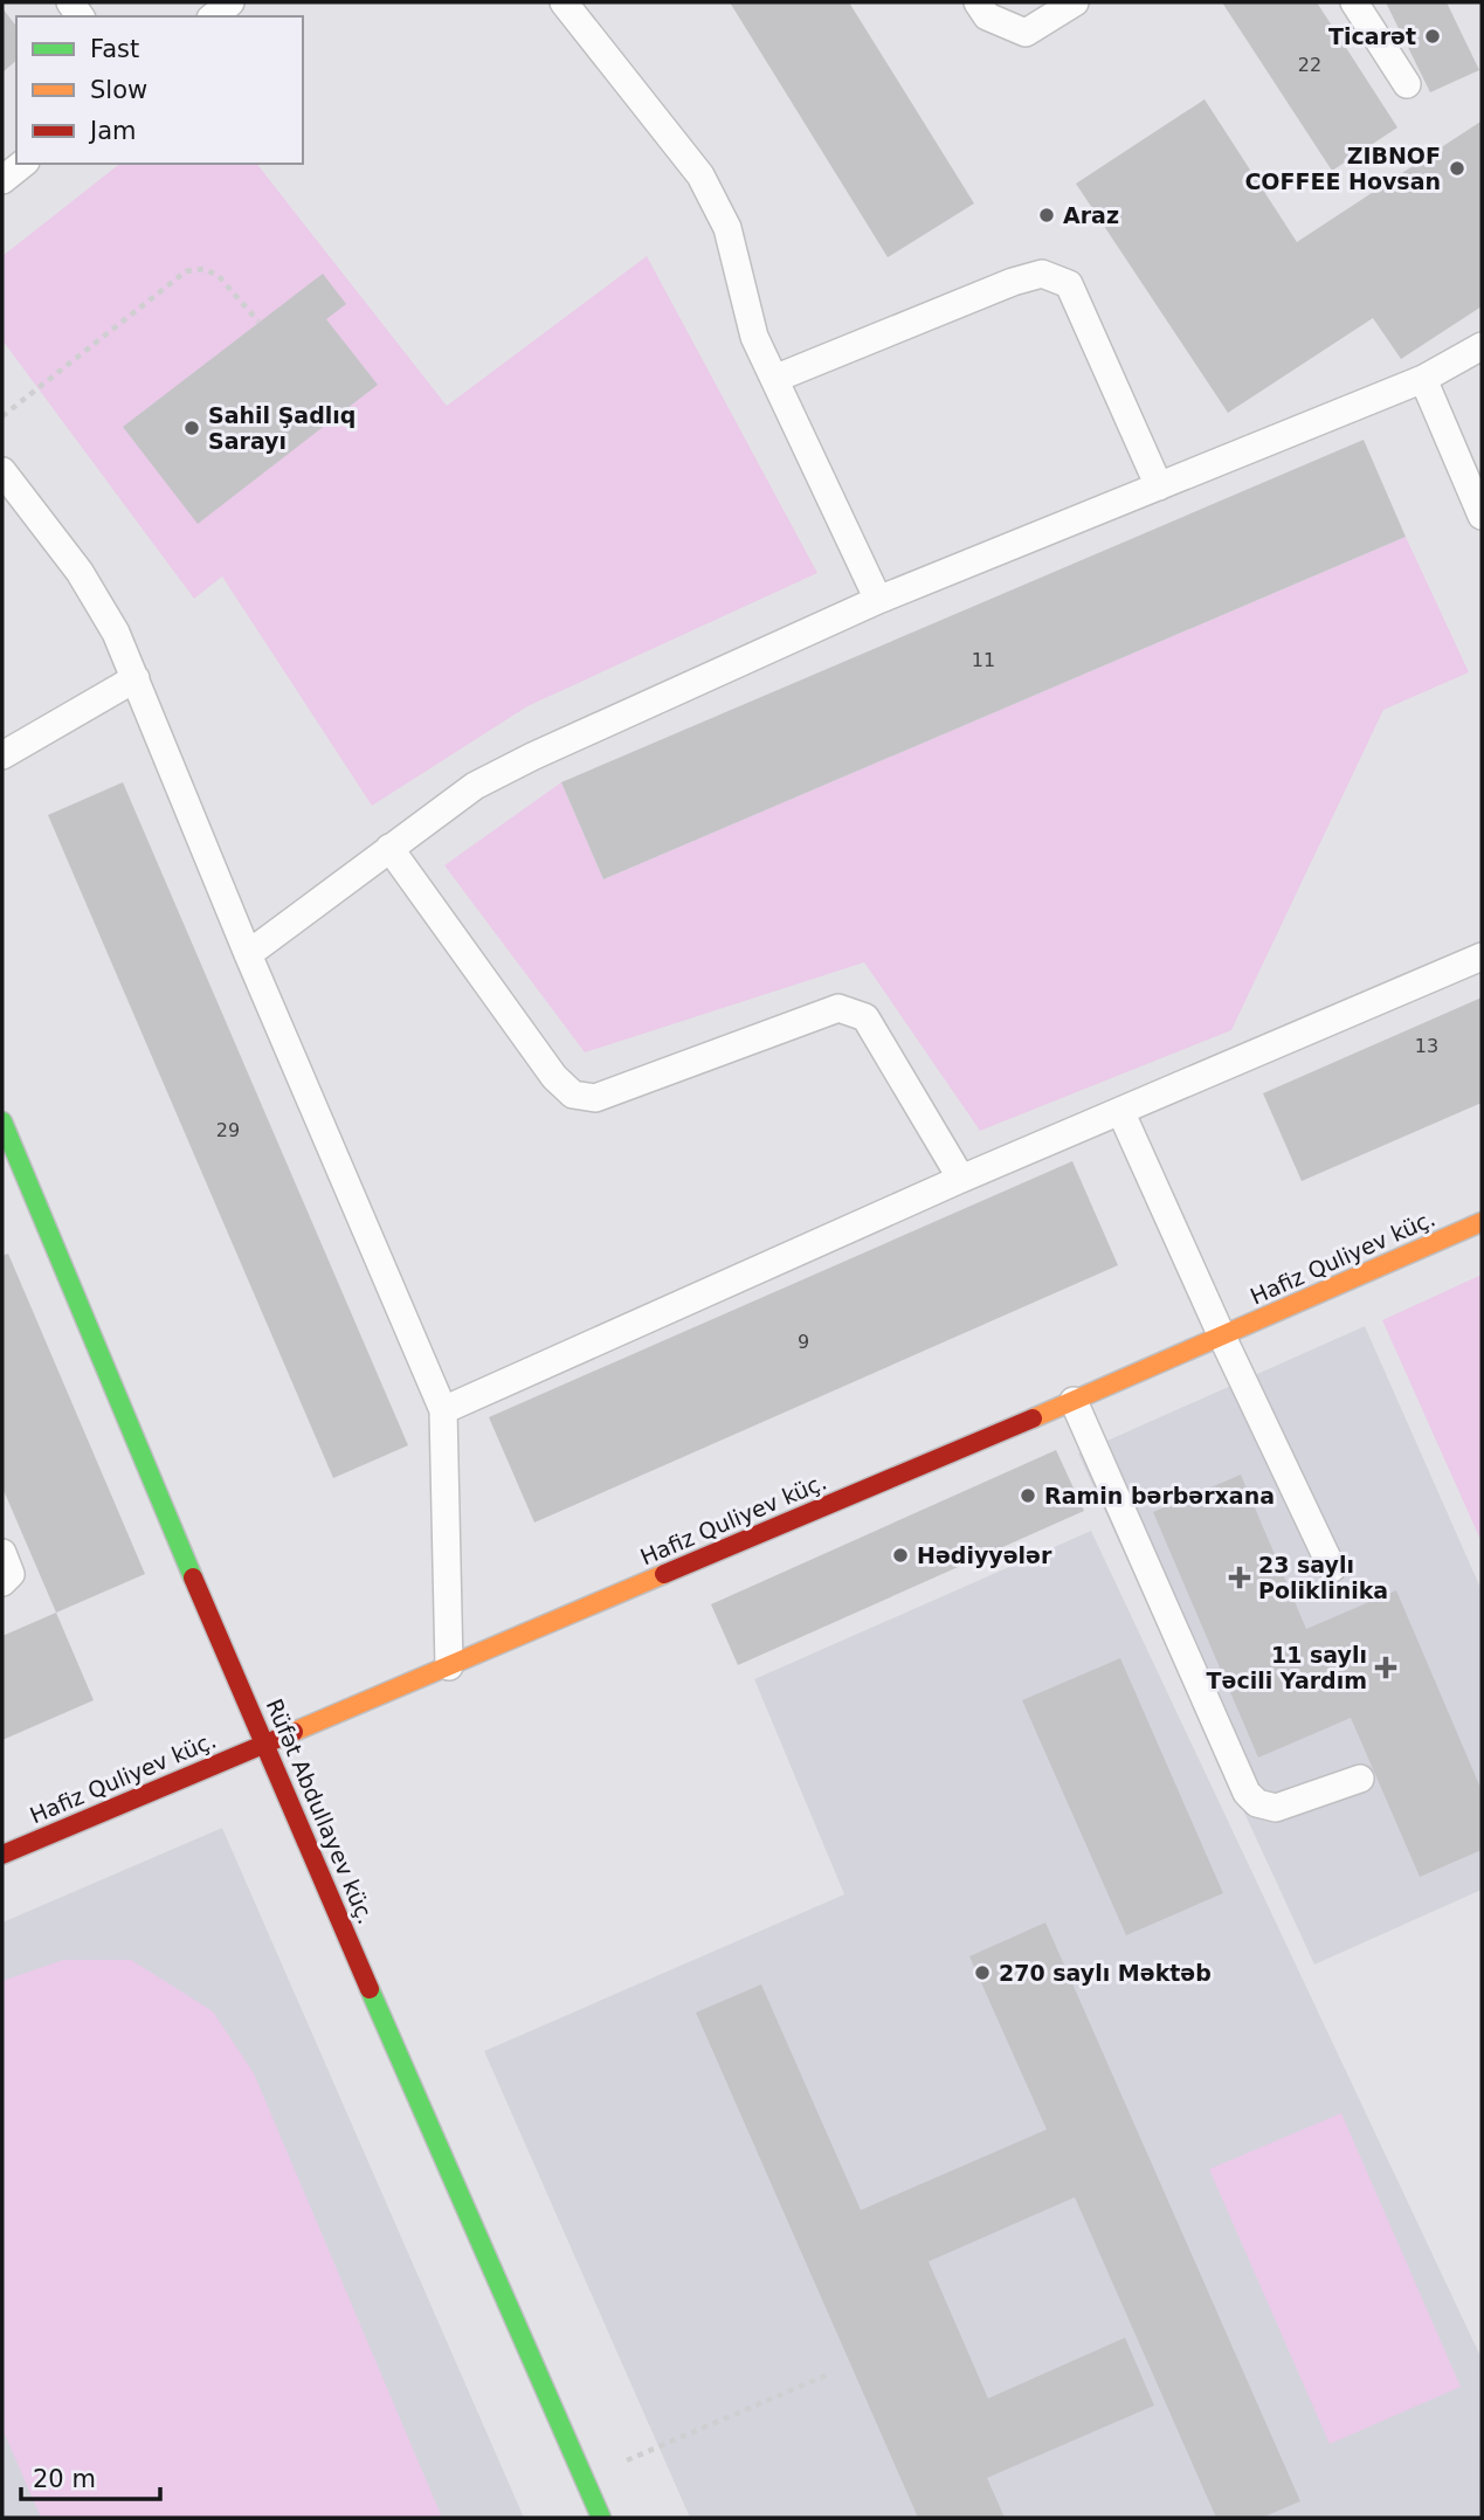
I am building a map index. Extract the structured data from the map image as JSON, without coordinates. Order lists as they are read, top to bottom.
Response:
{
  "streets": {
    "street": ["Hafiz Quliyev küç.", "Rüfət Abdullayev küç."]
  },
  "crossings": [
    ["Hafiz Quliyev küç.", "Rüfət Abdullayev küç."]
  ],
  "places": {
    "other": [
      "Ticarət",
      "ZIBNOF COFFEE Hovsan",
      "Araz",
      "Sahil Şadlıq Sarayı",
      "Ramin bərbərxana",
      "Hədiyyələr",
      "270 saylı Məktəb"
    ],
    "health": ["23 saylı Poliklinika", "11 saylı Təcili Yardım"]
  },
  "house_numbers": [
    "22",
    "11",
    "13",
    "29",
    "9"
  ],
  "legend": ["Fast", "Slow", "Jam"],
  "scale_bar": "20 m"
}
